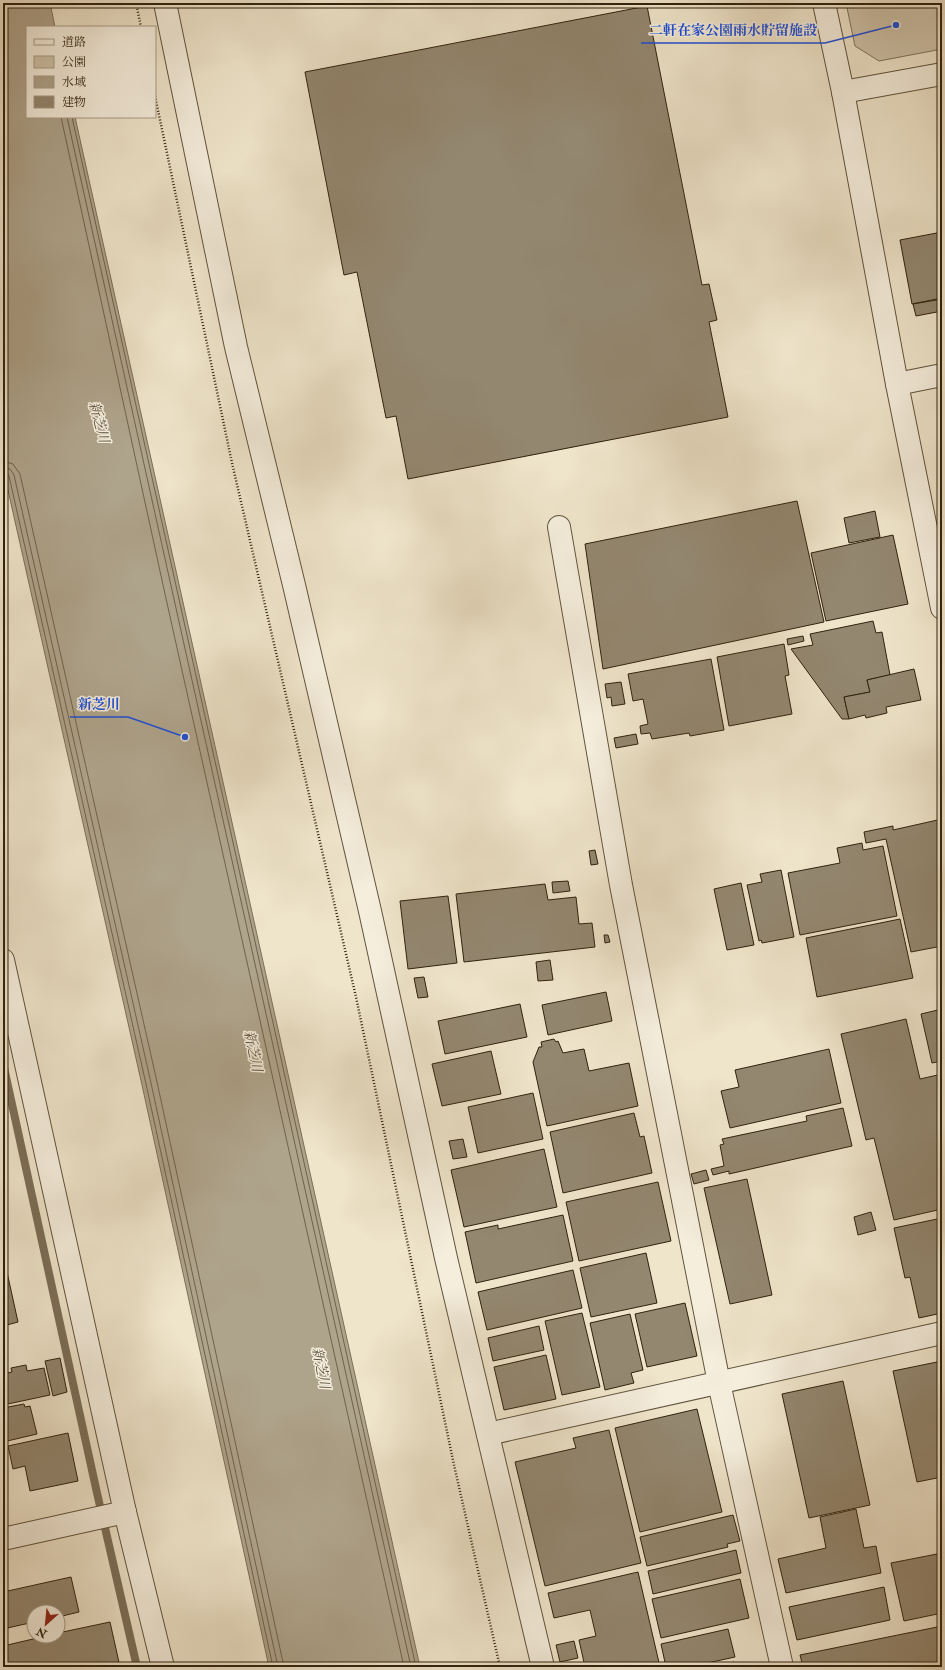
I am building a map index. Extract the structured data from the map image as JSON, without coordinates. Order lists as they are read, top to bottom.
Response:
{
  "water": ["新芝川"],
  "places": ["二軒在家公園雨水貯留施設", "新芝川"],
  "legend": [
    "道路",
    "公園",
    "水域",
    "建物"
  ],
  "north": "bottom left"
}
